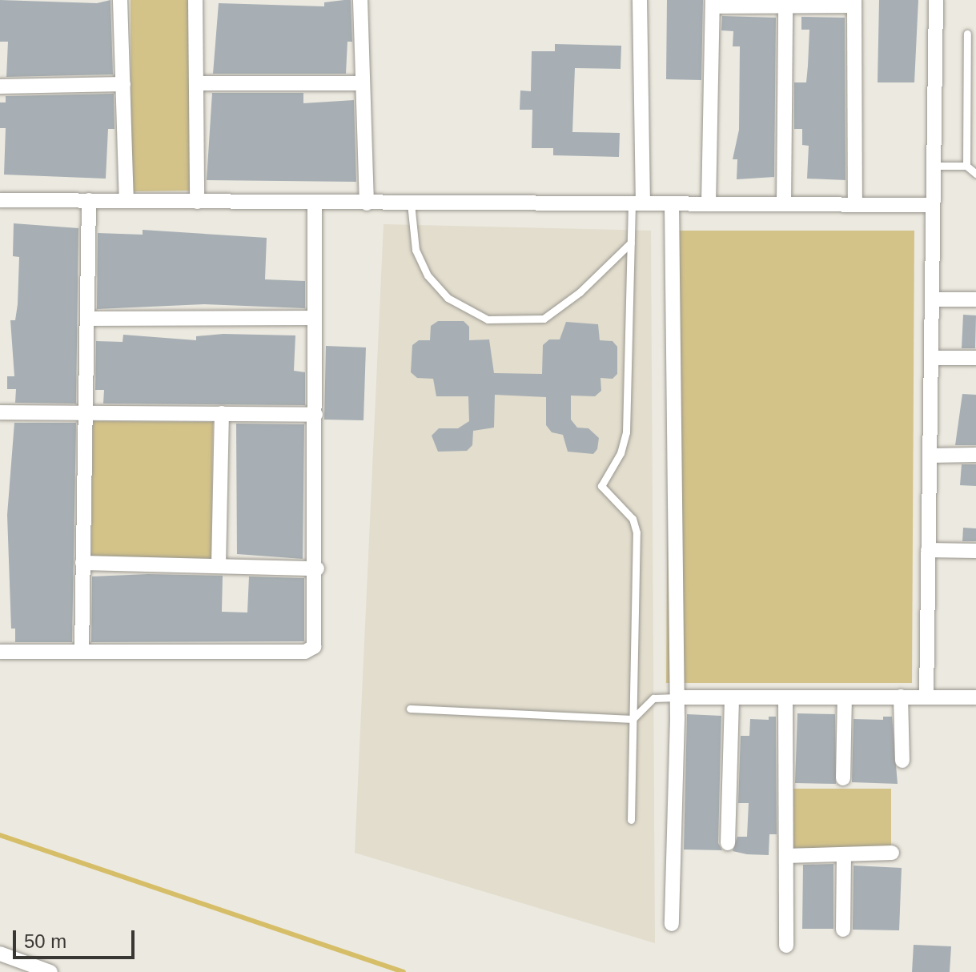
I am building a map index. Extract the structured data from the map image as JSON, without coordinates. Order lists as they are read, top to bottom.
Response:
{
  "scale_bar": "50 m"
}
